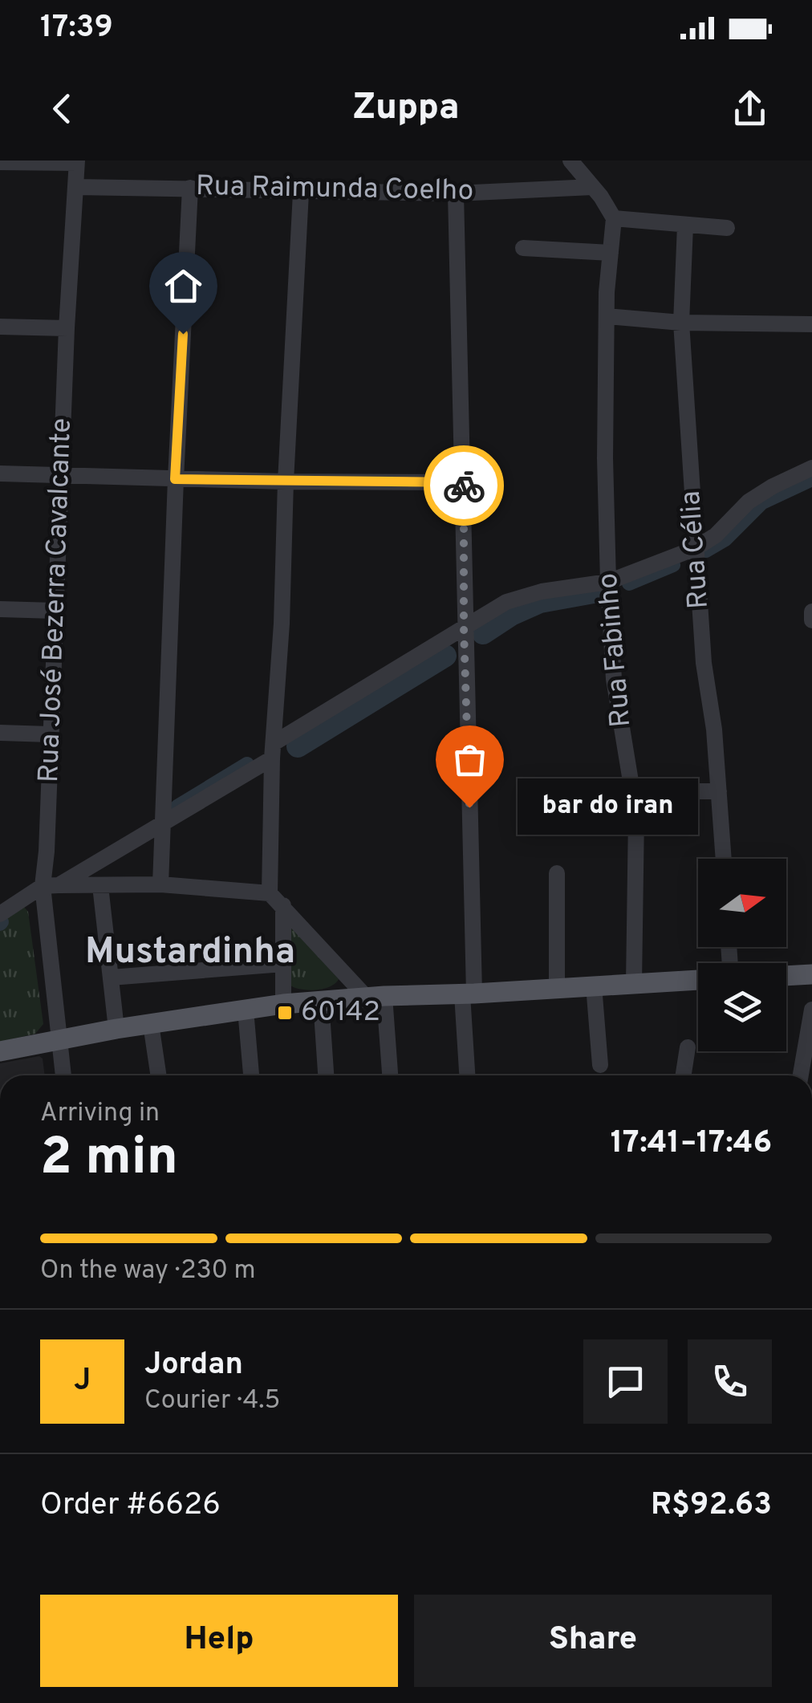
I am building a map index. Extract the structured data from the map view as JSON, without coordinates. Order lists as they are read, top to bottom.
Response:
{
  "streets": {
    "street": [
      "Rua Raimunda Coelho",
      "Rua Célia",
      "Rua José Bezerra Cavalcante",
      "Rua Fabinho"
    ]
  },
  "crossings": [
    ["Rua Raimunda Coelho", "Rua José Bezerra Cavalcante"]
  ],
  "districts": ["Mustardinha"],
  "places": {
    "other": ["bar do iran"],
    "transit": ["60142"]
  },
  "north": "right",
  "page": {
    "status": "17:39",
    "header": "Zuppa",
    "bubble": "bar do iran",
    "heading": ["2 min", "Arriving in", "17:41–17:46"],
    "panel": [
      "Jordan",
      "Courier · 4.5",
      "Order #6626",
      "R$92.63"
    ],
    "bar": "On the way · 230 m",
    "round": "J",
    "buttons": ["Help", "Share"]
  }
}
